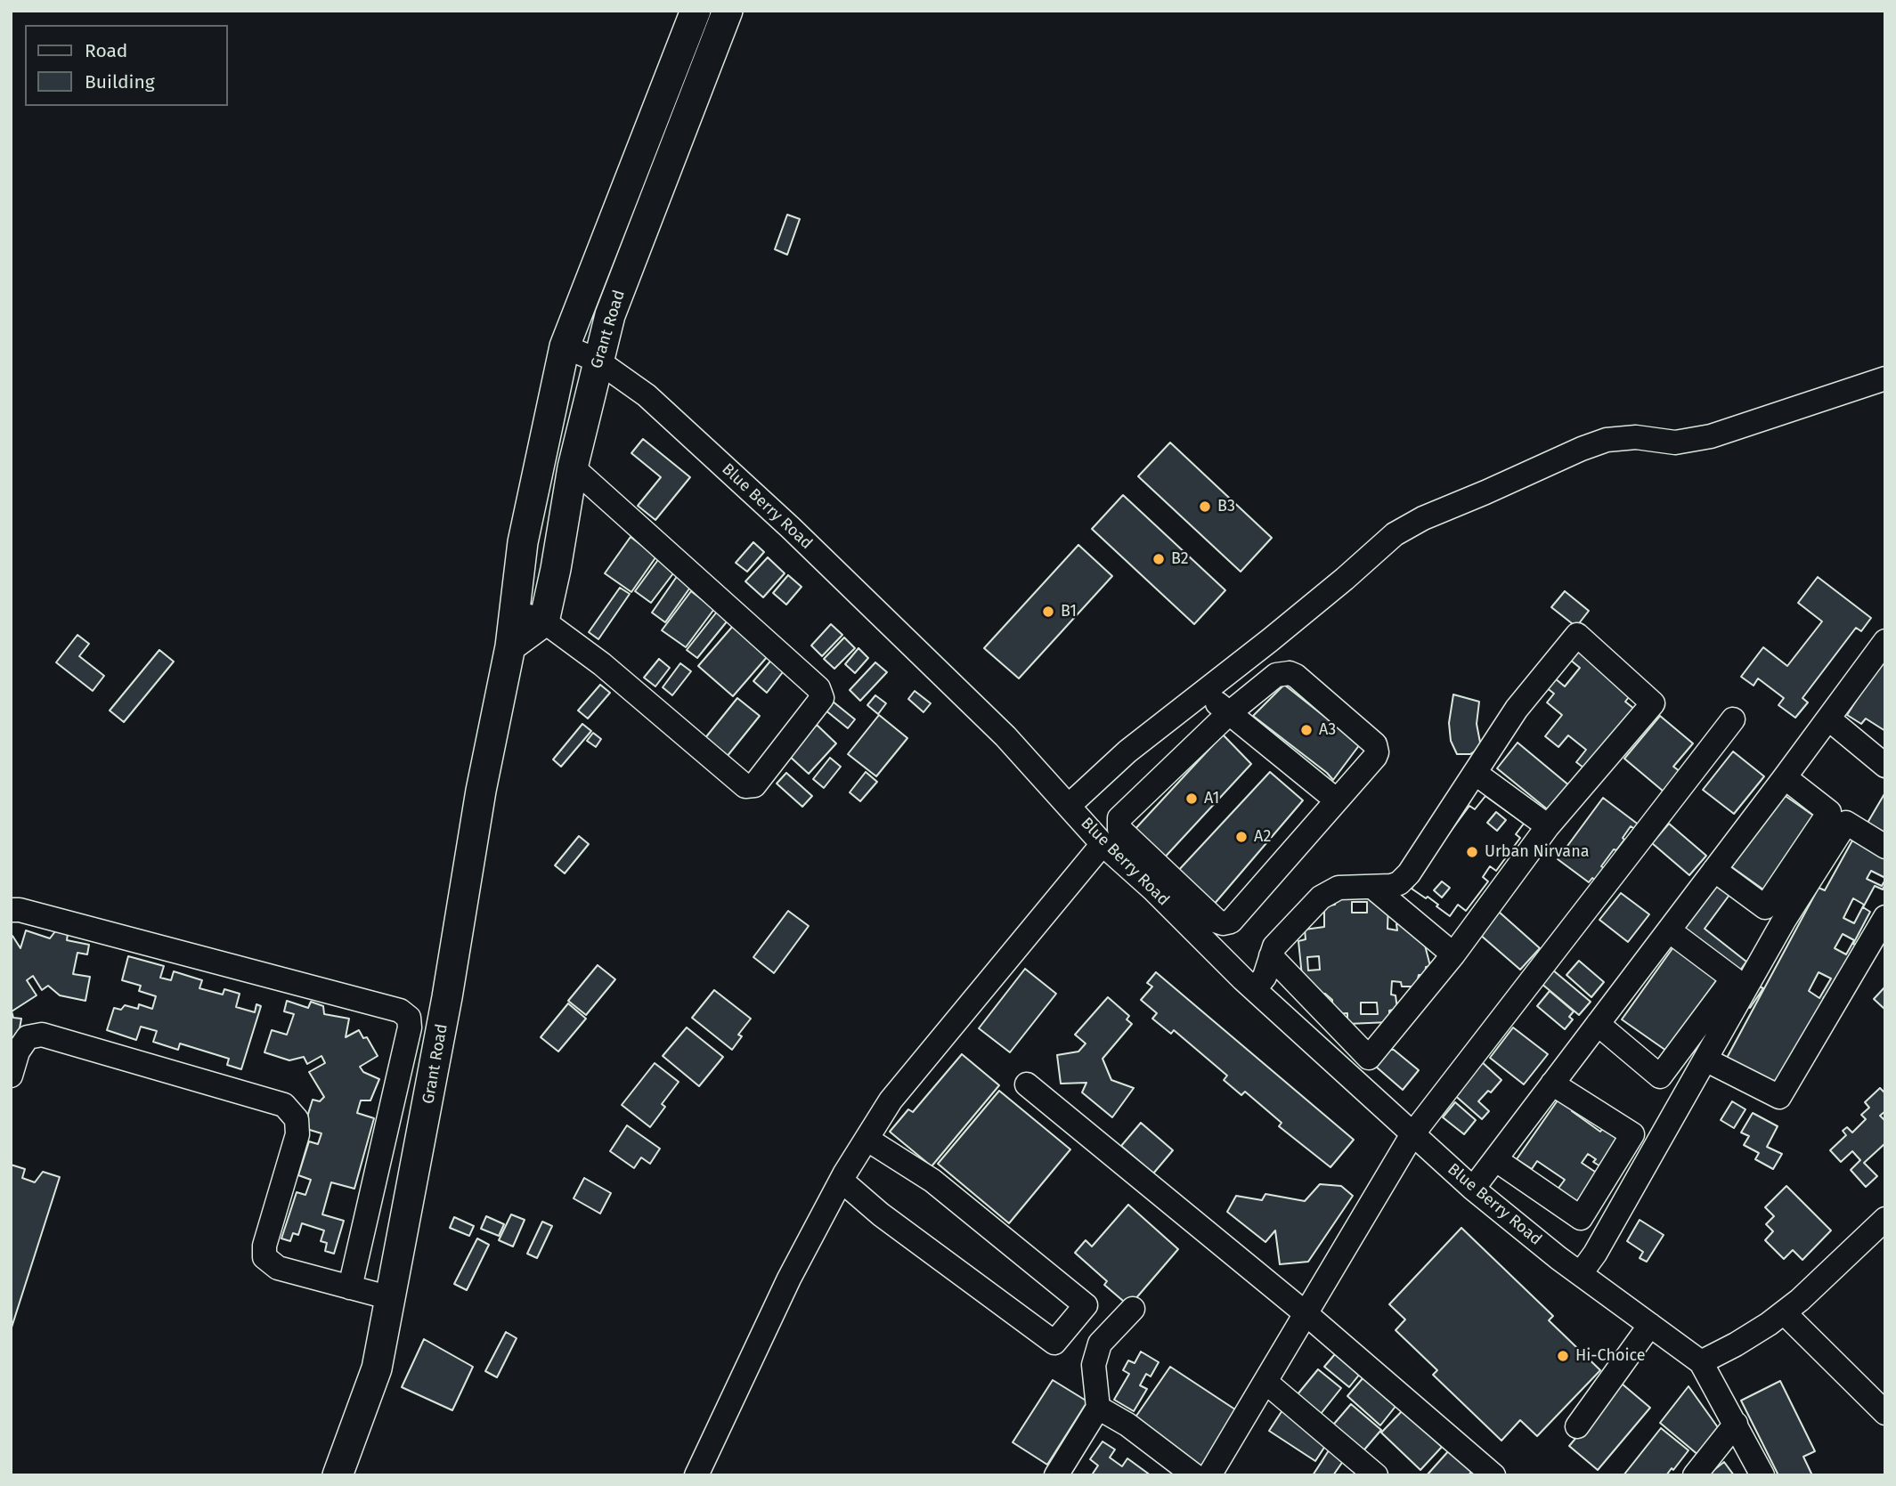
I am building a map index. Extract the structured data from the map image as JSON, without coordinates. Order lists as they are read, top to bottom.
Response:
{
  "streets": {
    "main road": ["Grant Road"],
    "street": ["Blue Berry Road"]
  },
  "crossings": [
    ["Grant Road", "Blue Berry Road"]
  ],
  "places": [
    "B3",
    "B2",
    "B1",
    "A3",
    "A1",
    "A2",
    "Urban Nirvana",
    "Hi-Choice"
  ],
  "legend": ["Road", "Building"]
}
